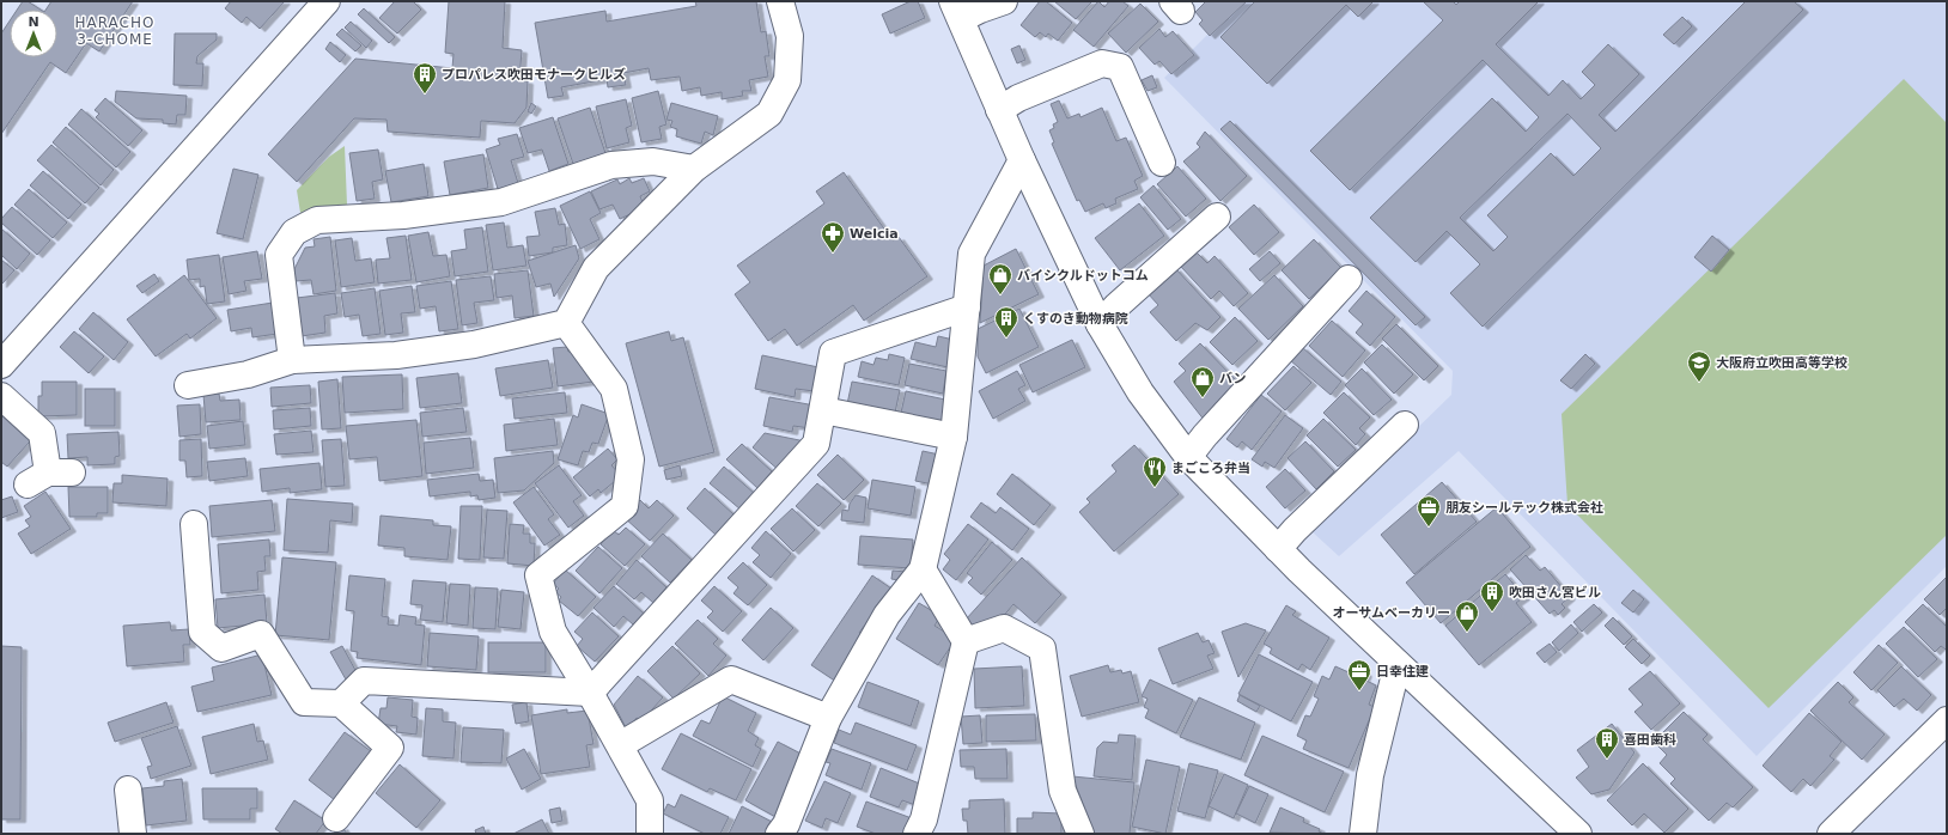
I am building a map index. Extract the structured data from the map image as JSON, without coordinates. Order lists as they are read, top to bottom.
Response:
{
  "districts": ["HARACHO 3-CHOME"],
  "places": {
    "building": [
      "プロパレス吹田モナークヒルズ",
      "くすのき動物病院",
      "吹田さん宮ビル",
      "喜田歯科"
    ],
    "pharmacy": ["Welcia"],
    "shop": ["バイシクルドットコム", "バン", "オーサムベーカリー"],
    "school or university": ["大阪府立吹田高等学校"],
    "restaurant": ["まごころ弁当"],
    "office": ["朋友シールテック株式会社", "日幸住建"]
  },
  "north": "top"
}
